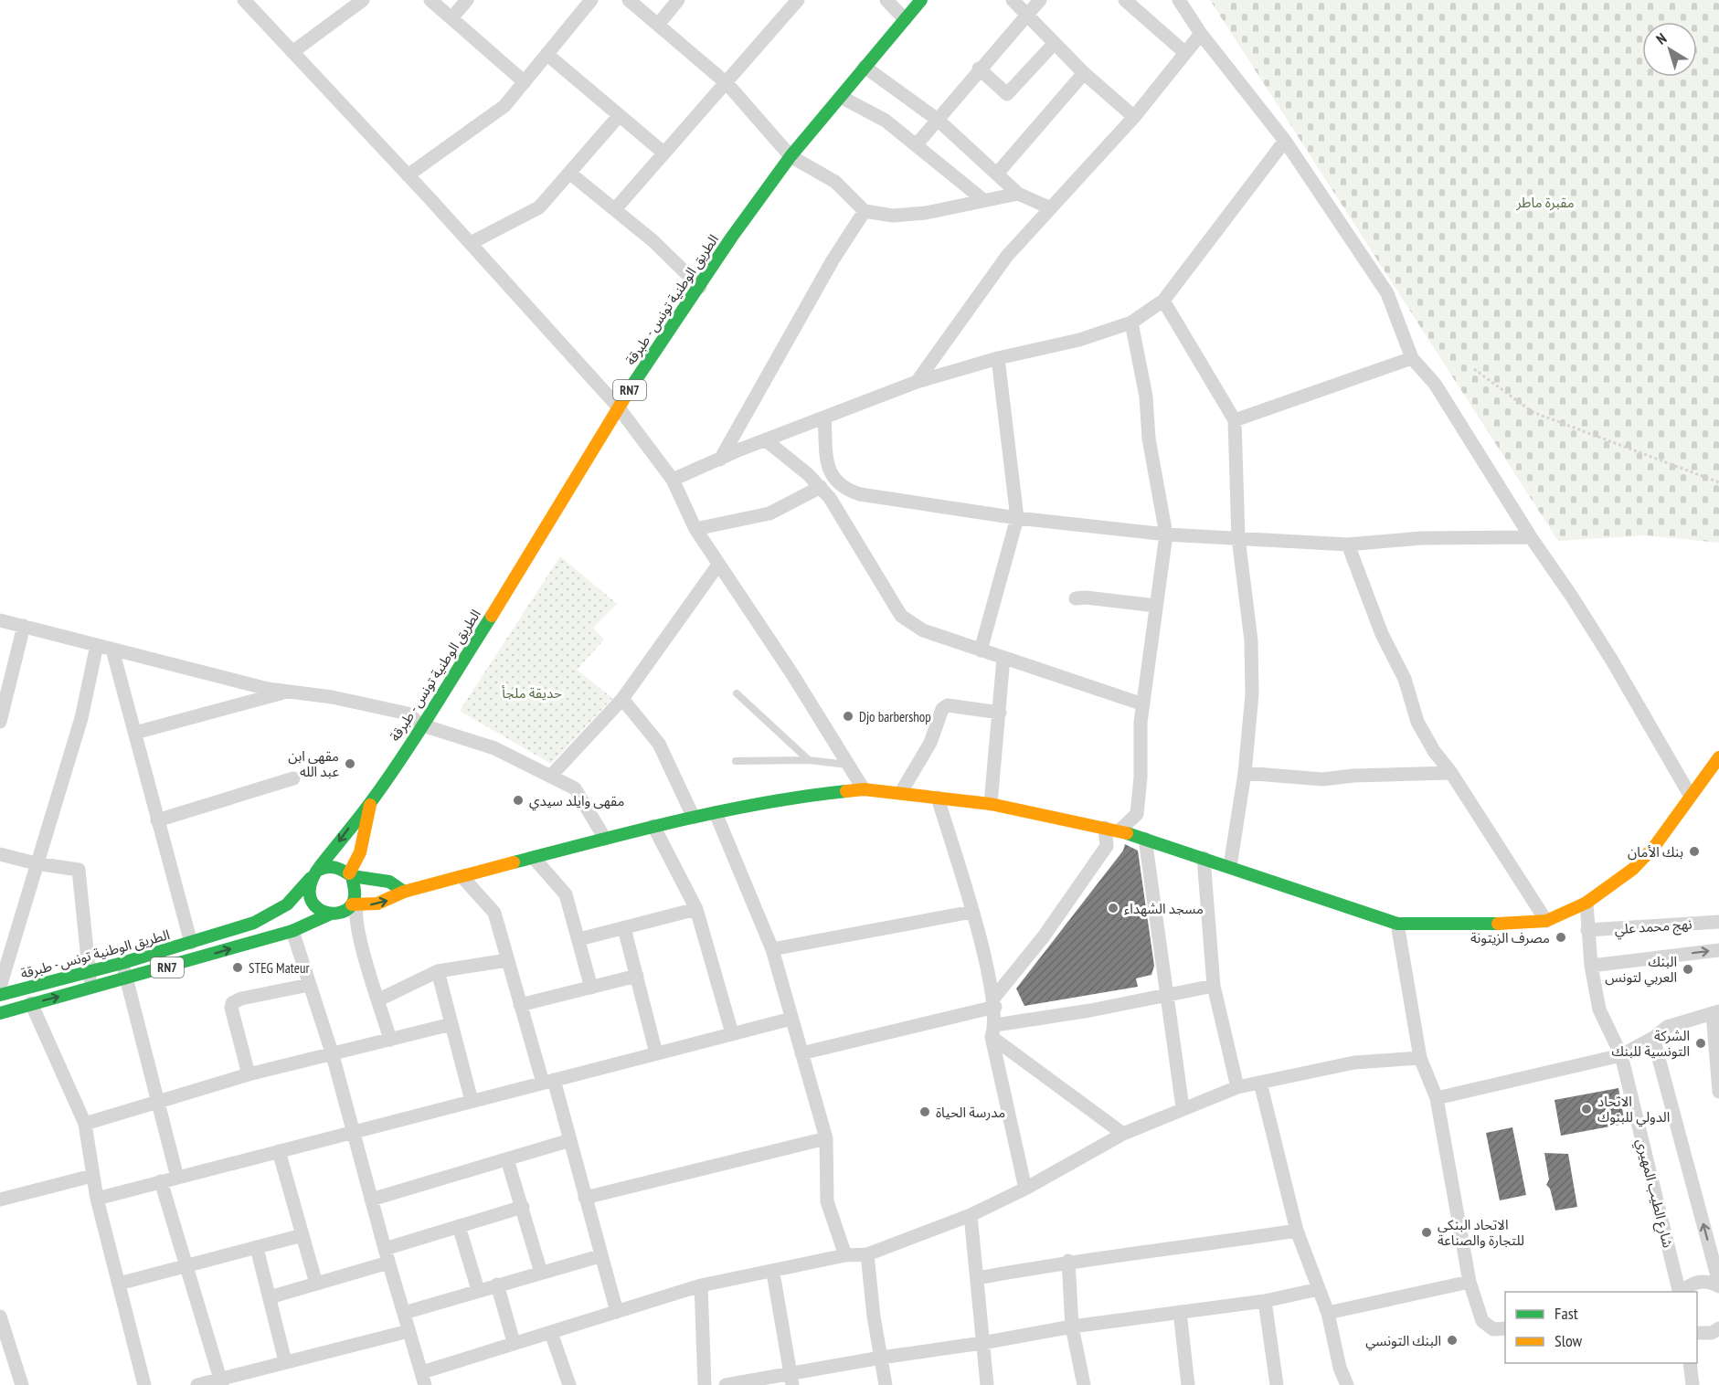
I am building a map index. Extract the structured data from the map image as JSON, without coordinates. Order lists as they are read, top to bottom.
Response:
{
  "streets": {
    "main road": ["الطريق الوطنية تونس - طبرقة", "RN7"],
    "street": ["نهج محمد علي", "شارع الطيب المهيري"]
  },
  "crossings": [
    ["الطريق الوطنية تونس - طبرقة", "RN7"],
    ["نهج محمد علي", "شارع الطيب المهيري"]
  ],
  "parks": ["مقبرة ماطر", "حديقة ملجأ"],
  "places": [
    "Djo barbershop",
    "مقهى ابن عبد الله",
    "مقهى وايلد سيدي",
    "بنك الأمان",
    "مسجد الشهداء",
    "مصرف الزيتونة",
    "STEG Mateur",
    "البنك العربي لتونس",
    "الشركة التونسية للبنك",
    "الاتحاد الدولي للبنوك",
    "مدرسة الحياة",
    "الاتحاد البنكي للتجارة والصناعة",
    "البنك التونسي"
  ],
  "legend": ["Fast", "Slow"],
  "north": "top left"
}
